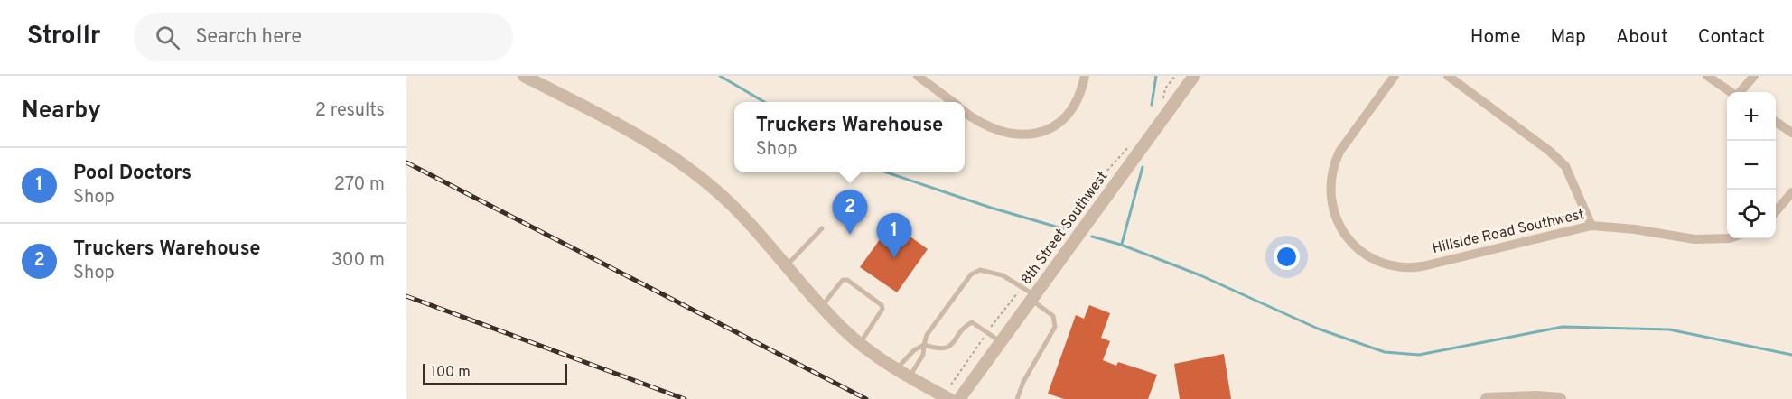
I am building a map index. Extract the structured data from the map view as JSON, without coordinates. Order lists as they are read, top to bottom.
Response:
{
  "streets": {
    "street": ["8th Street Southwest", "Hillside Road Southwest"]
  },
  "scale_bar": "100 m",
  "page": {
    "header": "Strollr",
    "search": "Search here",
    "nav": [
      "Home",
      "Map",
      "About",
      "Contact"
    ],
    "heading": ["Nearby", "2 results"],
    "map_buttons": ["+", "−"],
    "popup": ["Truckers Warehouse", "Shop"],
    "list": [
      {
        "mark": "1",
        "name": "Pool Doctors",
        "note": "Shop",
        "value": "270 m"
      },
      {
        "mark": "2",
        "name": "Truckers Warehouse",
        "note": "Shop",
        "value": "300 m"
      }
    ],
    "pins": ["2", "1"],
    "scale": "100 m"
  }
}
